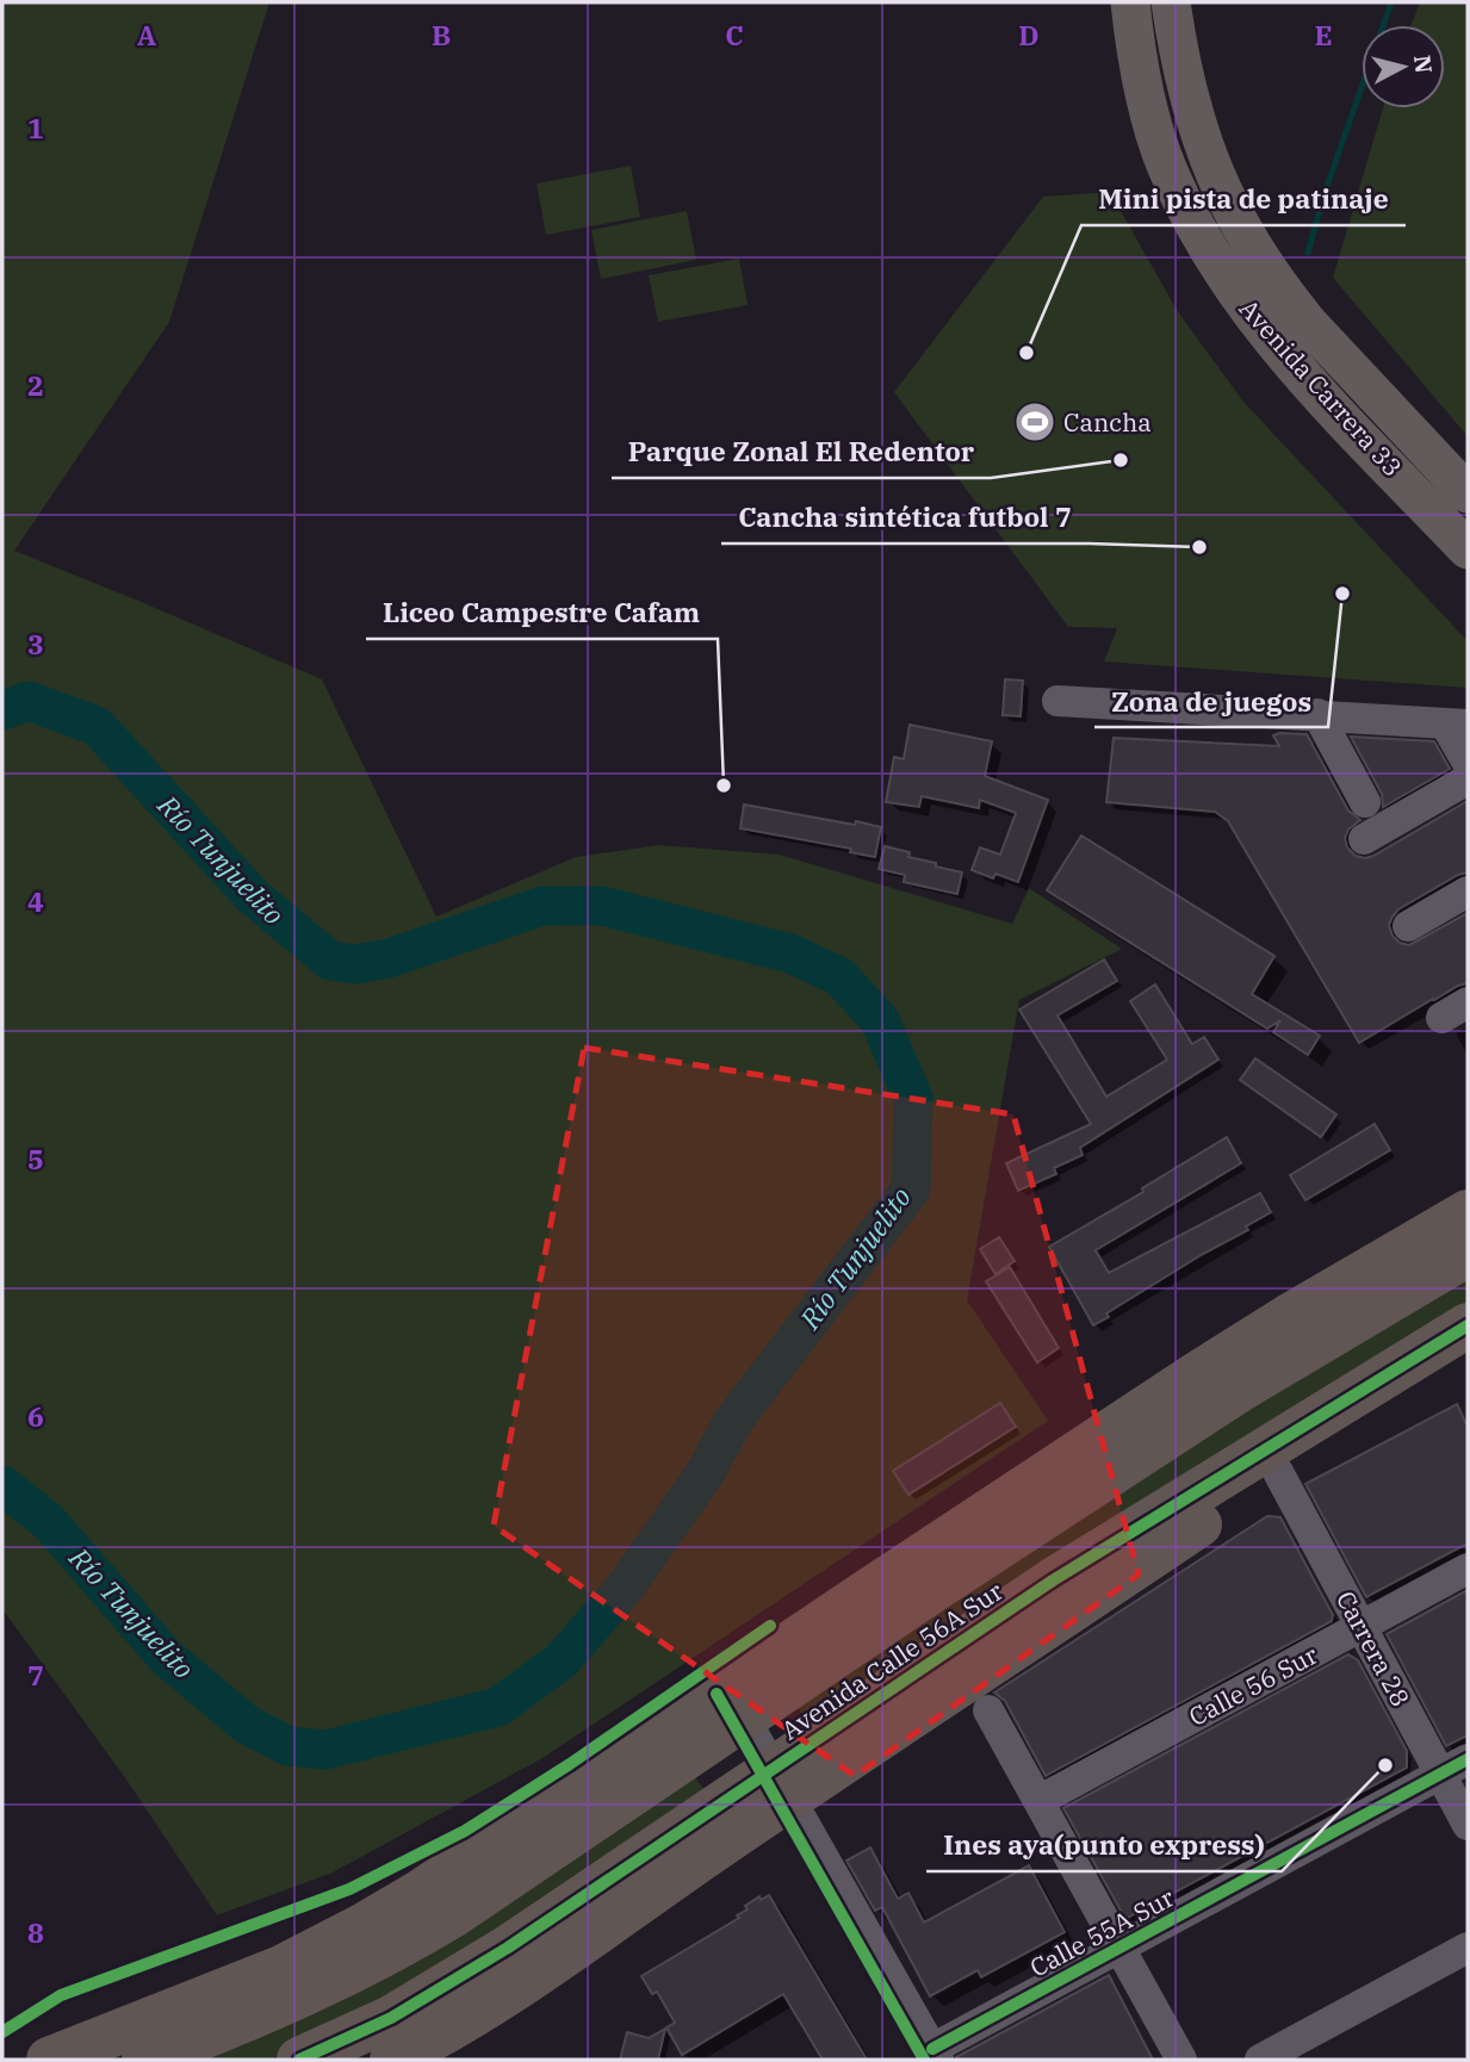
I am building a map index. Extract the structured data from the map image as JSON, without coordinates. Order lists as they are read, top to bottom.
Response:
{
  "streets": {
    "highway": ["Avenida Calle 56A Sur"],
    "main road": ["Avenida Carrera 33"],
    "street": ["Carrera 28", "Calle 56 Sur", "Calle 55A Sur"]
  },
  "crossings": [
    ["Carrera 28", "Avenida Calle 56A Sur"],
    ["Carrera 28", "Calle 56 Sur"],
    ["Carrera 28", "Calle 55A Sur"]
  ],
  "water": ["Río Tunjuelito"],
  "places": {
    "other": [
      "Mini pista de patinaje",
      "Parque Zonal El Redentor",
      "Cancha sintética futbol 7",
      "Zona de juegos",
      "Liceo Campestre Cafam",
      "Ines aya(punto express)"
    ],
    "sports": ["Cancha"]
  },
  "north": "right",
  "grid": {
    "columns": [
      "A",
      "B",
      "C",
      "D",
      "E"
    ],
    "rows": [
      "1",
      "2",
      "3",
      "4",
      "5",
      "6",
      "7",
      "8"
    ]
  }
}
